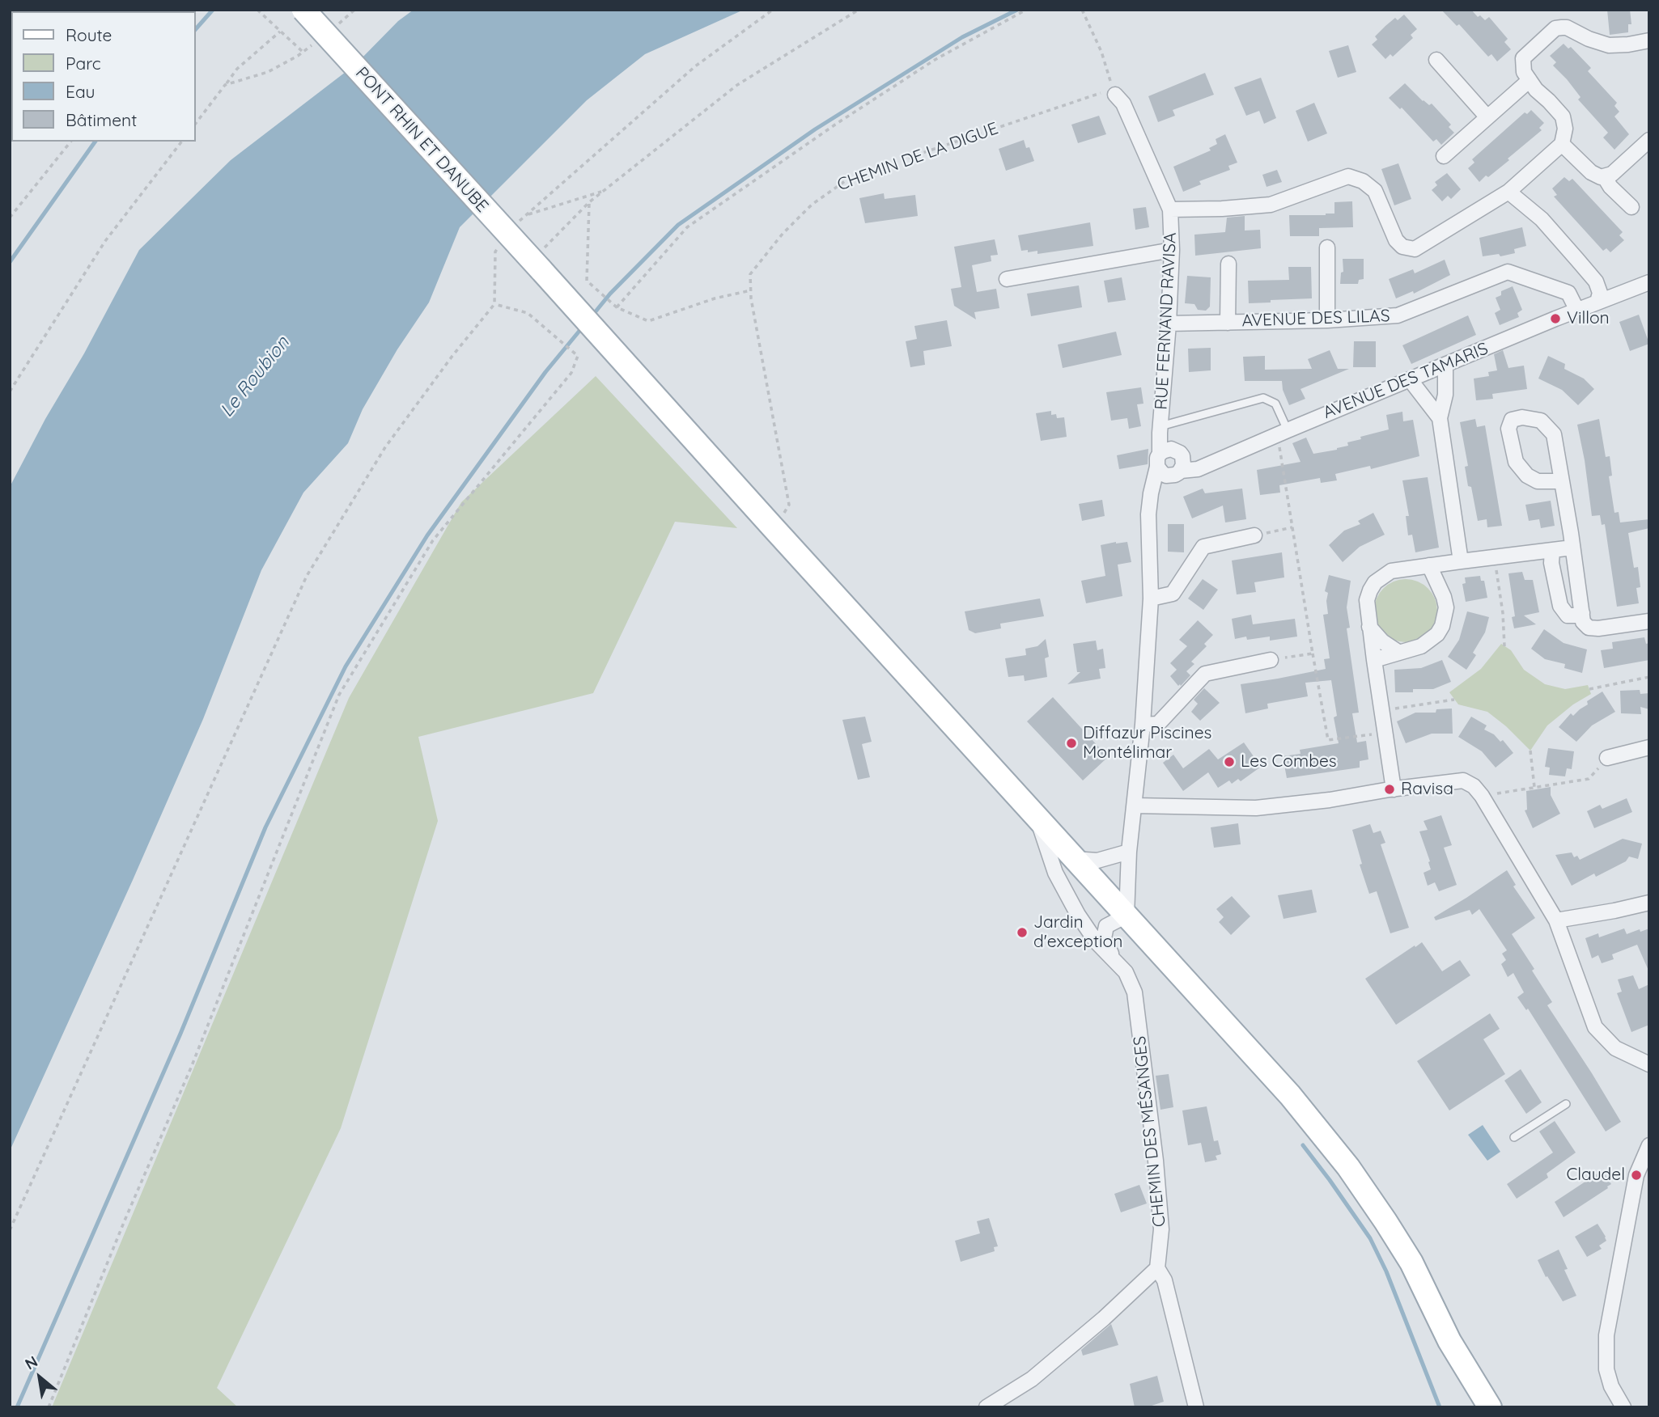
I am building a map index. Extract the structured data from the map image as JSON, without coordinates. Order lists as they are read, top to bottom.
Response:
{
  "streets": {
    "main road": ["PONT RHIN ET DANUBE"],
    "street": [
      "AVENUE DES LILAS",
      "RUE FERNAND RAVISA",
      "AVENUE DES TAMARIS",
      "CHEMIN DES MÉSANGES"
    ],
    "path": ["CHEMIN DE LA DIGUE"]
  },
  "crossings": [
    ["PONT RHIN ET DANUBE", "CHEMIN DE LA DIGUE"],
    ["PONT RHIN ET DANUBE", "CHEMIN DES MÉSANGES"],
    ["AVENUE DES LILAS", "RUE FERNAND RAVISA"],
    ["AVENUE DES LILAS", "AVENUE DES TAMARIS"],
    ["RUE FERNAND RAVISA", "AVENUE DES TAMARIS"]
  ],
  "water": ["Le Roubion"],
  "places": [
    "Villon",
    "Diffazur Piscines Montélimar",
    "Les Combes",
    "Ravisa",
    "Jardin d'exception",
    "Claudel"
  ],
  "legend": [
    "Route",
    "Parc",
    "Eau",
    "Bâtiment"
  ],
  "north": "top left"
}
